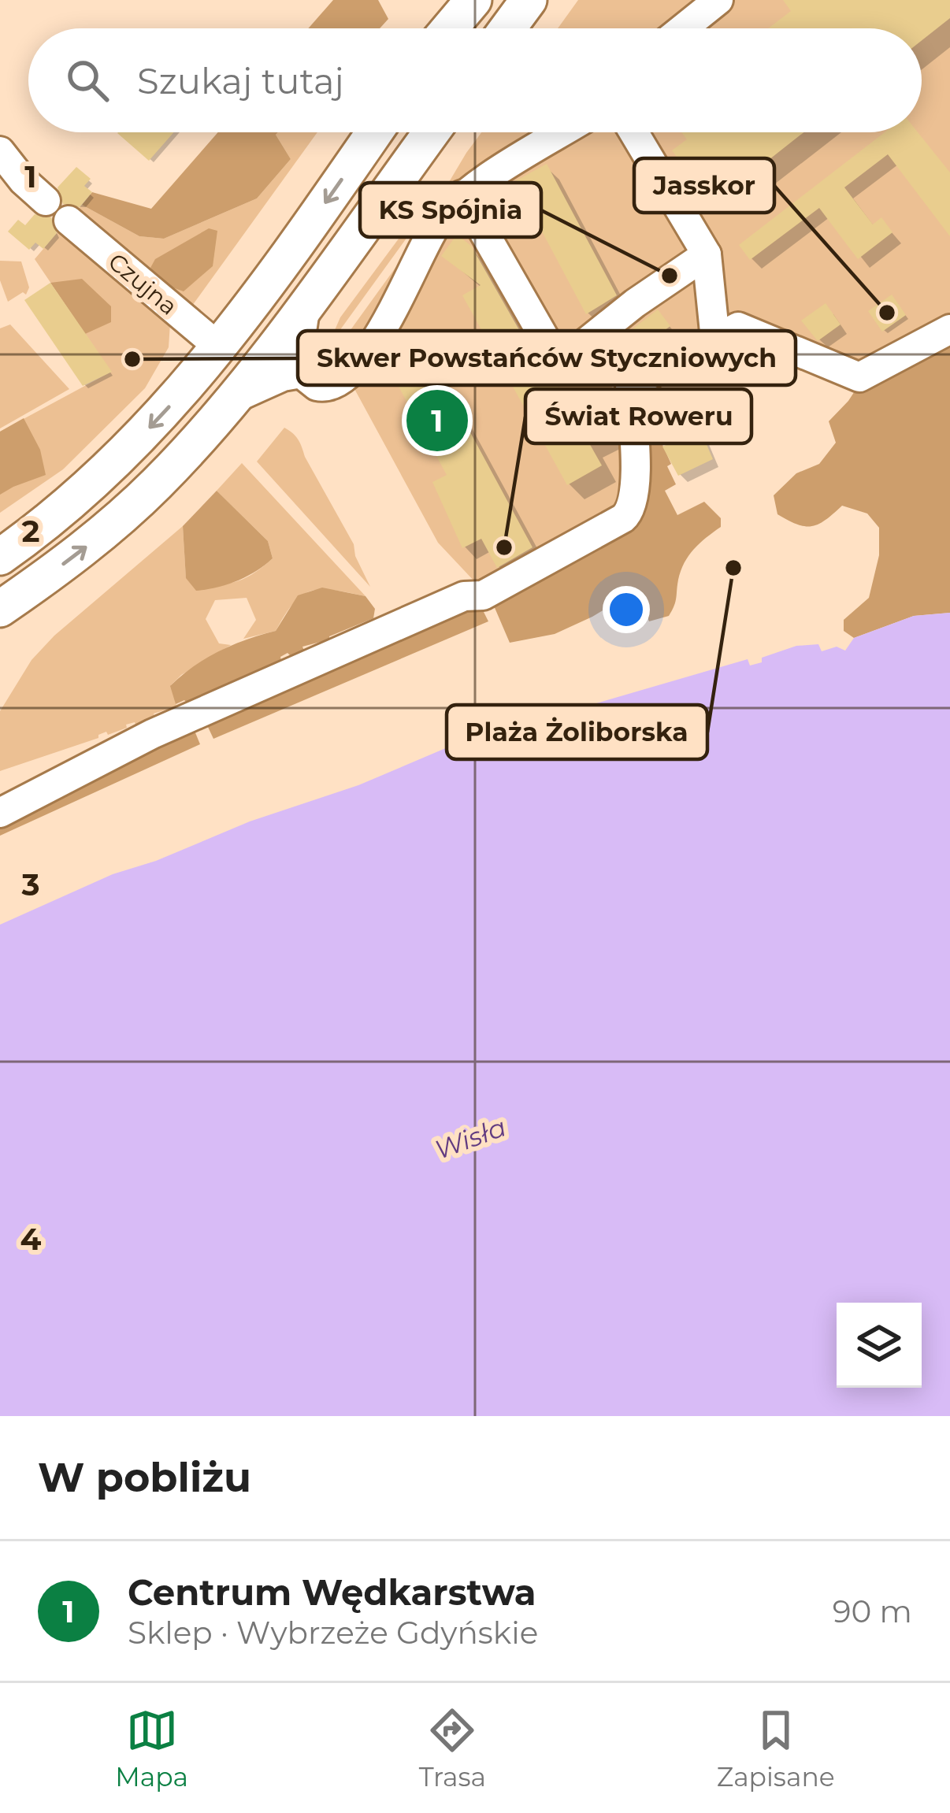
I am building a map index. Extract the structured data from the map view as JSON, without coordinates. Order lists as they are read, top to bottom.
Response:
{
  "streets": {
    "street": ["Czujna"]
  },
  "water": ["Wisła"],
  "places": [
    "KS Spójnia",
    "Jasskor",
    "Skwer Powstańców Styczniowych",
    "Świat Roweru",
    "Plaża Żoliborska"
  ],
  "page": {
    "search": "Szukaj tutaj",
    "pins": "1",
    "heading": "W pobliżu",
    "list": [
      {
        "mark": "1",
        "name": "Centrum Wędkarstwa",
        "note": "Sklep · Wybrzeże Gdyńskie",
        "value": "90 m"
      }
    ],
    "nav": ["Mapa", "Trasa", "Zapisane"]
  },
  "grid": {
    "rows": [
      "1",
      "2",
      "3",
      "4"
    ]
  }
}
